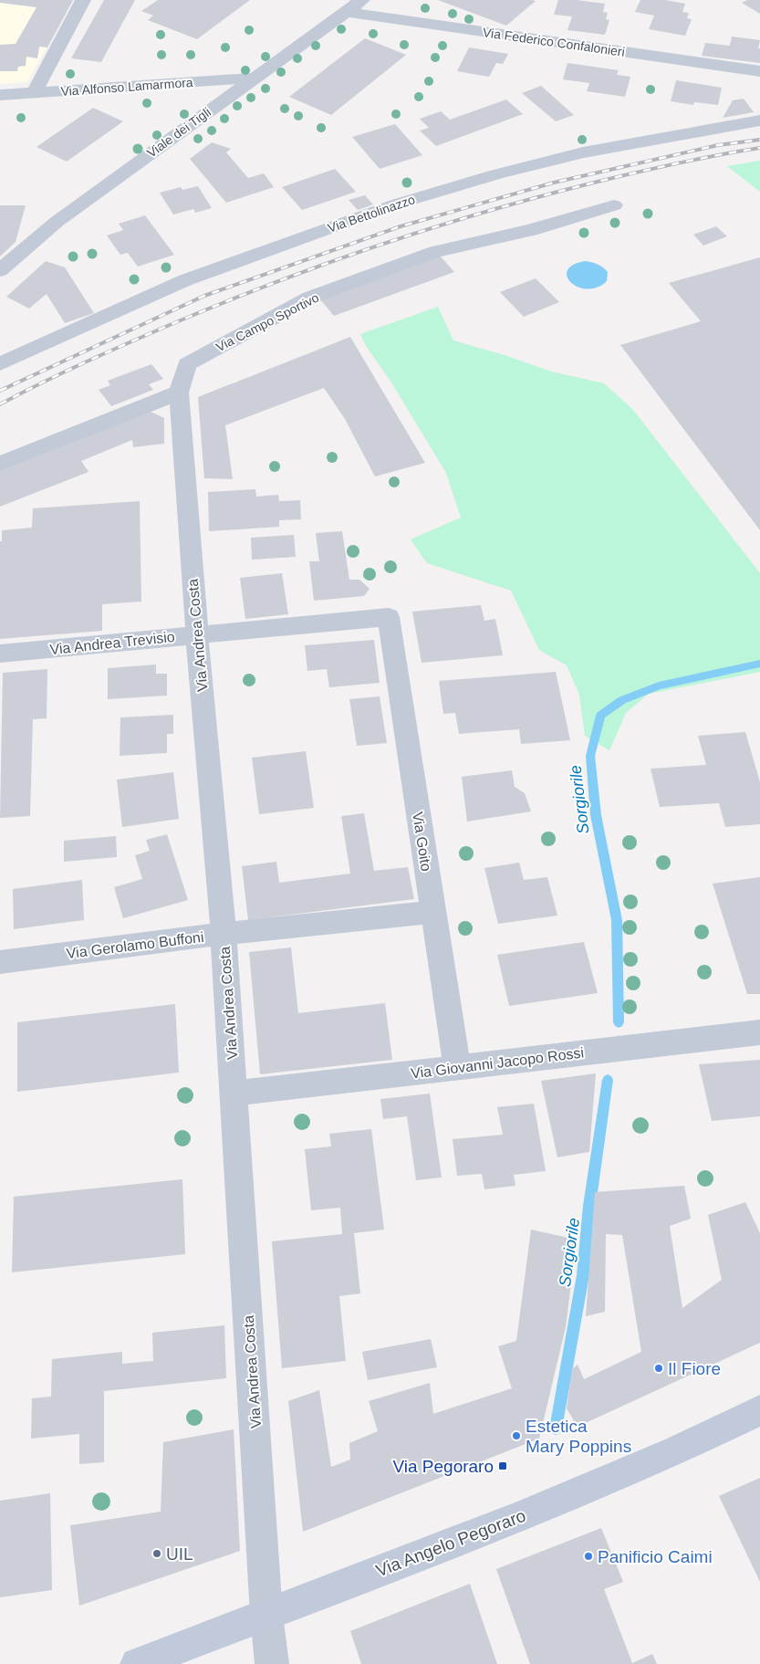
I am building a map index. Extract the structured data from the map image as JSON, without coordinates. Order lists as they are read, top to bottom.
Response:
{
  "streets": {
    "street": [
      "Via Federico Confalonieri",
      "Via Alfonso Lamarmora",
      "Viale dei Tigli",
      "Via Bettolinazzo",
      "Via Campo Sportivo",
      "Via Andrea Costa",
      "Via Andrea Trevisio",
      "Via Goito",
      "Via Gerolamo Buffoni",
      "Via Giovanni Jacopo Rossi",
      "Via Angelo Pegoraro"
    ]
  },
  "crossings": [
    ["Via Federico Confalonieri", "Viale dei Tigli"],
    ["Via Alfonso Lamarmora", "Viale dei Tigli"],
    ["Via Campo Sportivo", "Via Andrea Costa"],
    ["Via Andrea Costa", "Via Andrea Trevisio"],
    ["Via Andrea Costa", "Via Gerolamo Buffoni"],
    ["Via Andrea Costa", "Via Giovanni Jacopo Rossi"],
    ["Via Andrea Costa", "Via Angelo Pegoraro"],
    ["Via Andrea Trevisio", "Via Goito"],
    ["Via Goito", "Via Gerolamo Buffoni"],
    ["Via Goito", "Via Giovanni Jacopo Rossi"]
  ],
  "water": ["Sorgiorile"],
  "places": {
    "other": [
      "Il Fiore",
      "Estetica Mary Poppins",
      "UIL",
      "Panificio Caimi"
    ],
    "transit": ["Via Pegoraro"]
  }
}
